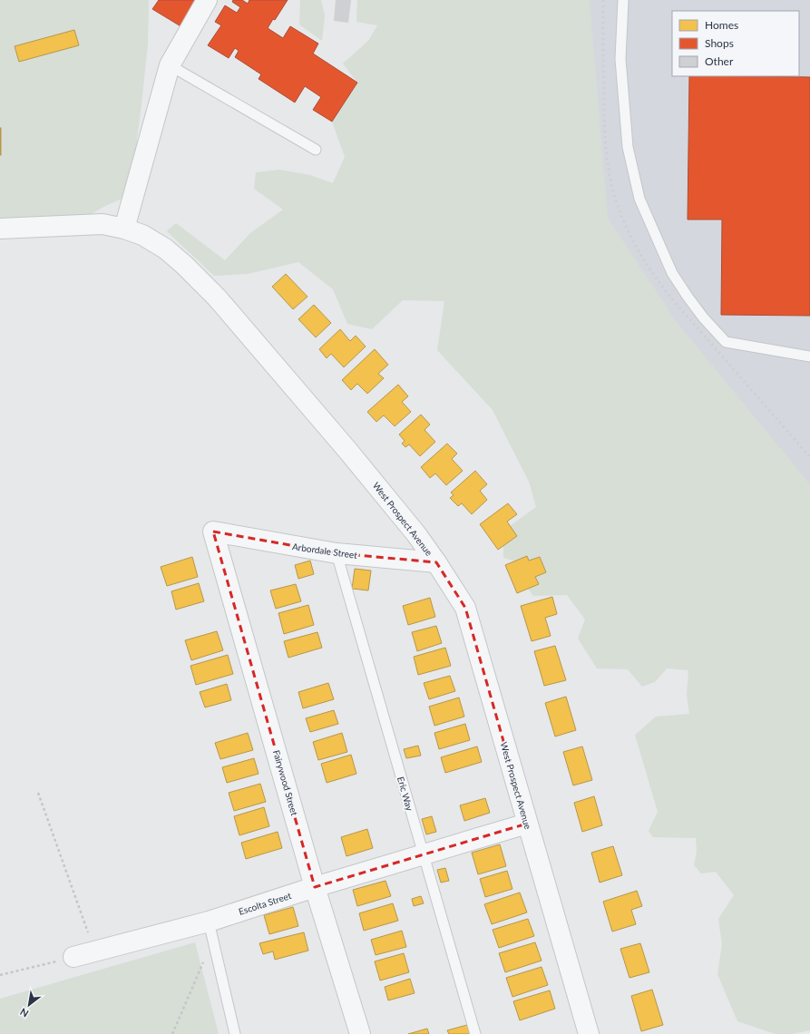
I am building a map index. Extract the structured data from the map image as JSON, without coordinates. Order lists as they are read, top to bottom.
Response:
{
  "streets": {
    "street": [
      "West Prospect Avenue",
      "Arbordale Street",
      "Fairywood Street",
      "Escolta Street"
    ],
    "lane": ["Eric Way"]
  },
  "crossings": [
    ["West Prospect Avenue", "Arbordale Street"],
    ["West Prospect Avenue", "Escolta Street"],
    ["Arbordale Street", "Fairywood Street"],
    ["Arbordale Street", "Eric Way"],
    ["Fairywood Street", "Escolta Street"],
    ["Eric Way", "Escolta Street"]
  ],
  "legend": ["Homes", "Shops", "Other"],
  "north": "bottom left"
}
